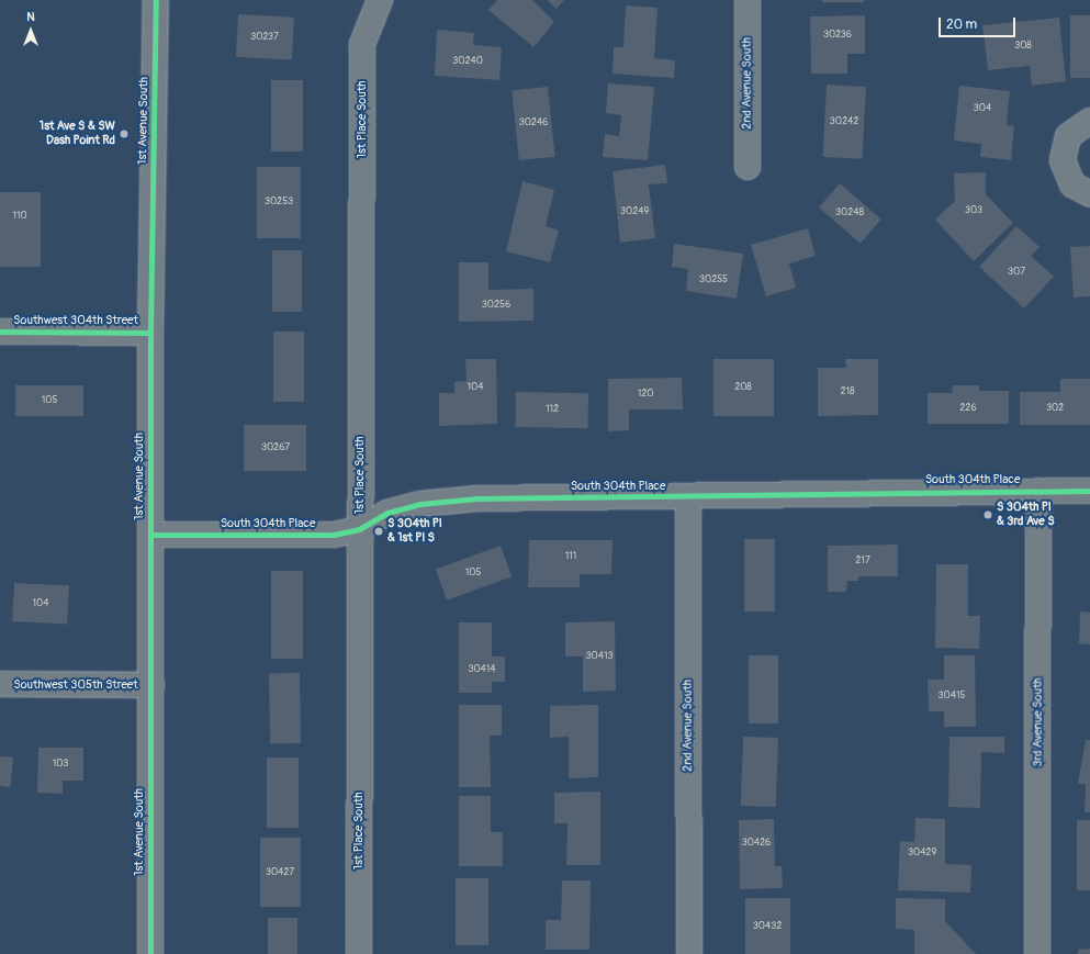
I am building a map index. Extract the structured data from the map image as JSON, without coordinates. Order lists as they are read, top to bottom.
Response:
{
  "streets": {
    "street": [
      "2nd Avenue South",
      "1st Place South",
      "1st Avenue South",
      "Southwest 304th Street",
      "South 304th Place",
      "Southwest 305th Street",
      "3rd Avenue South"
    ]
  },
  "crossings": [
    ["2nd Avenue South", "South 304th Place"],
    ["1st Place South", "South 304th Place"],
    ["1st Avenue South", "Southwest 304th Street"],
    ["1st Avenue South", "South 304th Place"],
    ["1st Avenue South", "Southwest 305th Street"],
    ["South 304th Place", "3rd Avenue South"]
  ],
  "places": ["1st Ave S & SW Dash Point Rd", "S 304th Pl & 3rd Ave S", "S 304th Pl & 1st Pl S"],
  "house_numbers": [
    "30236",
    "30237",
    "308",
    "30240",
    "304",
    "30242",
    "30246",
    "30253",
    "303",
    "30249",
    "30248",
    "110",
    "307",
    "30255",
    "30256",
    "104",
    "208",
    "218",
    "120",
    "105",
    "226",
    "302",
    "112",
    "30267",
    "111",
    "217",
    "105",
    "104",
    "30413",
    "30414",
    "30415",
    "103",
    "30426",
    "30429",
    "30427",
    "30432"
  ],
  "scale_bar": "20 m",
  "north": "top"
}
